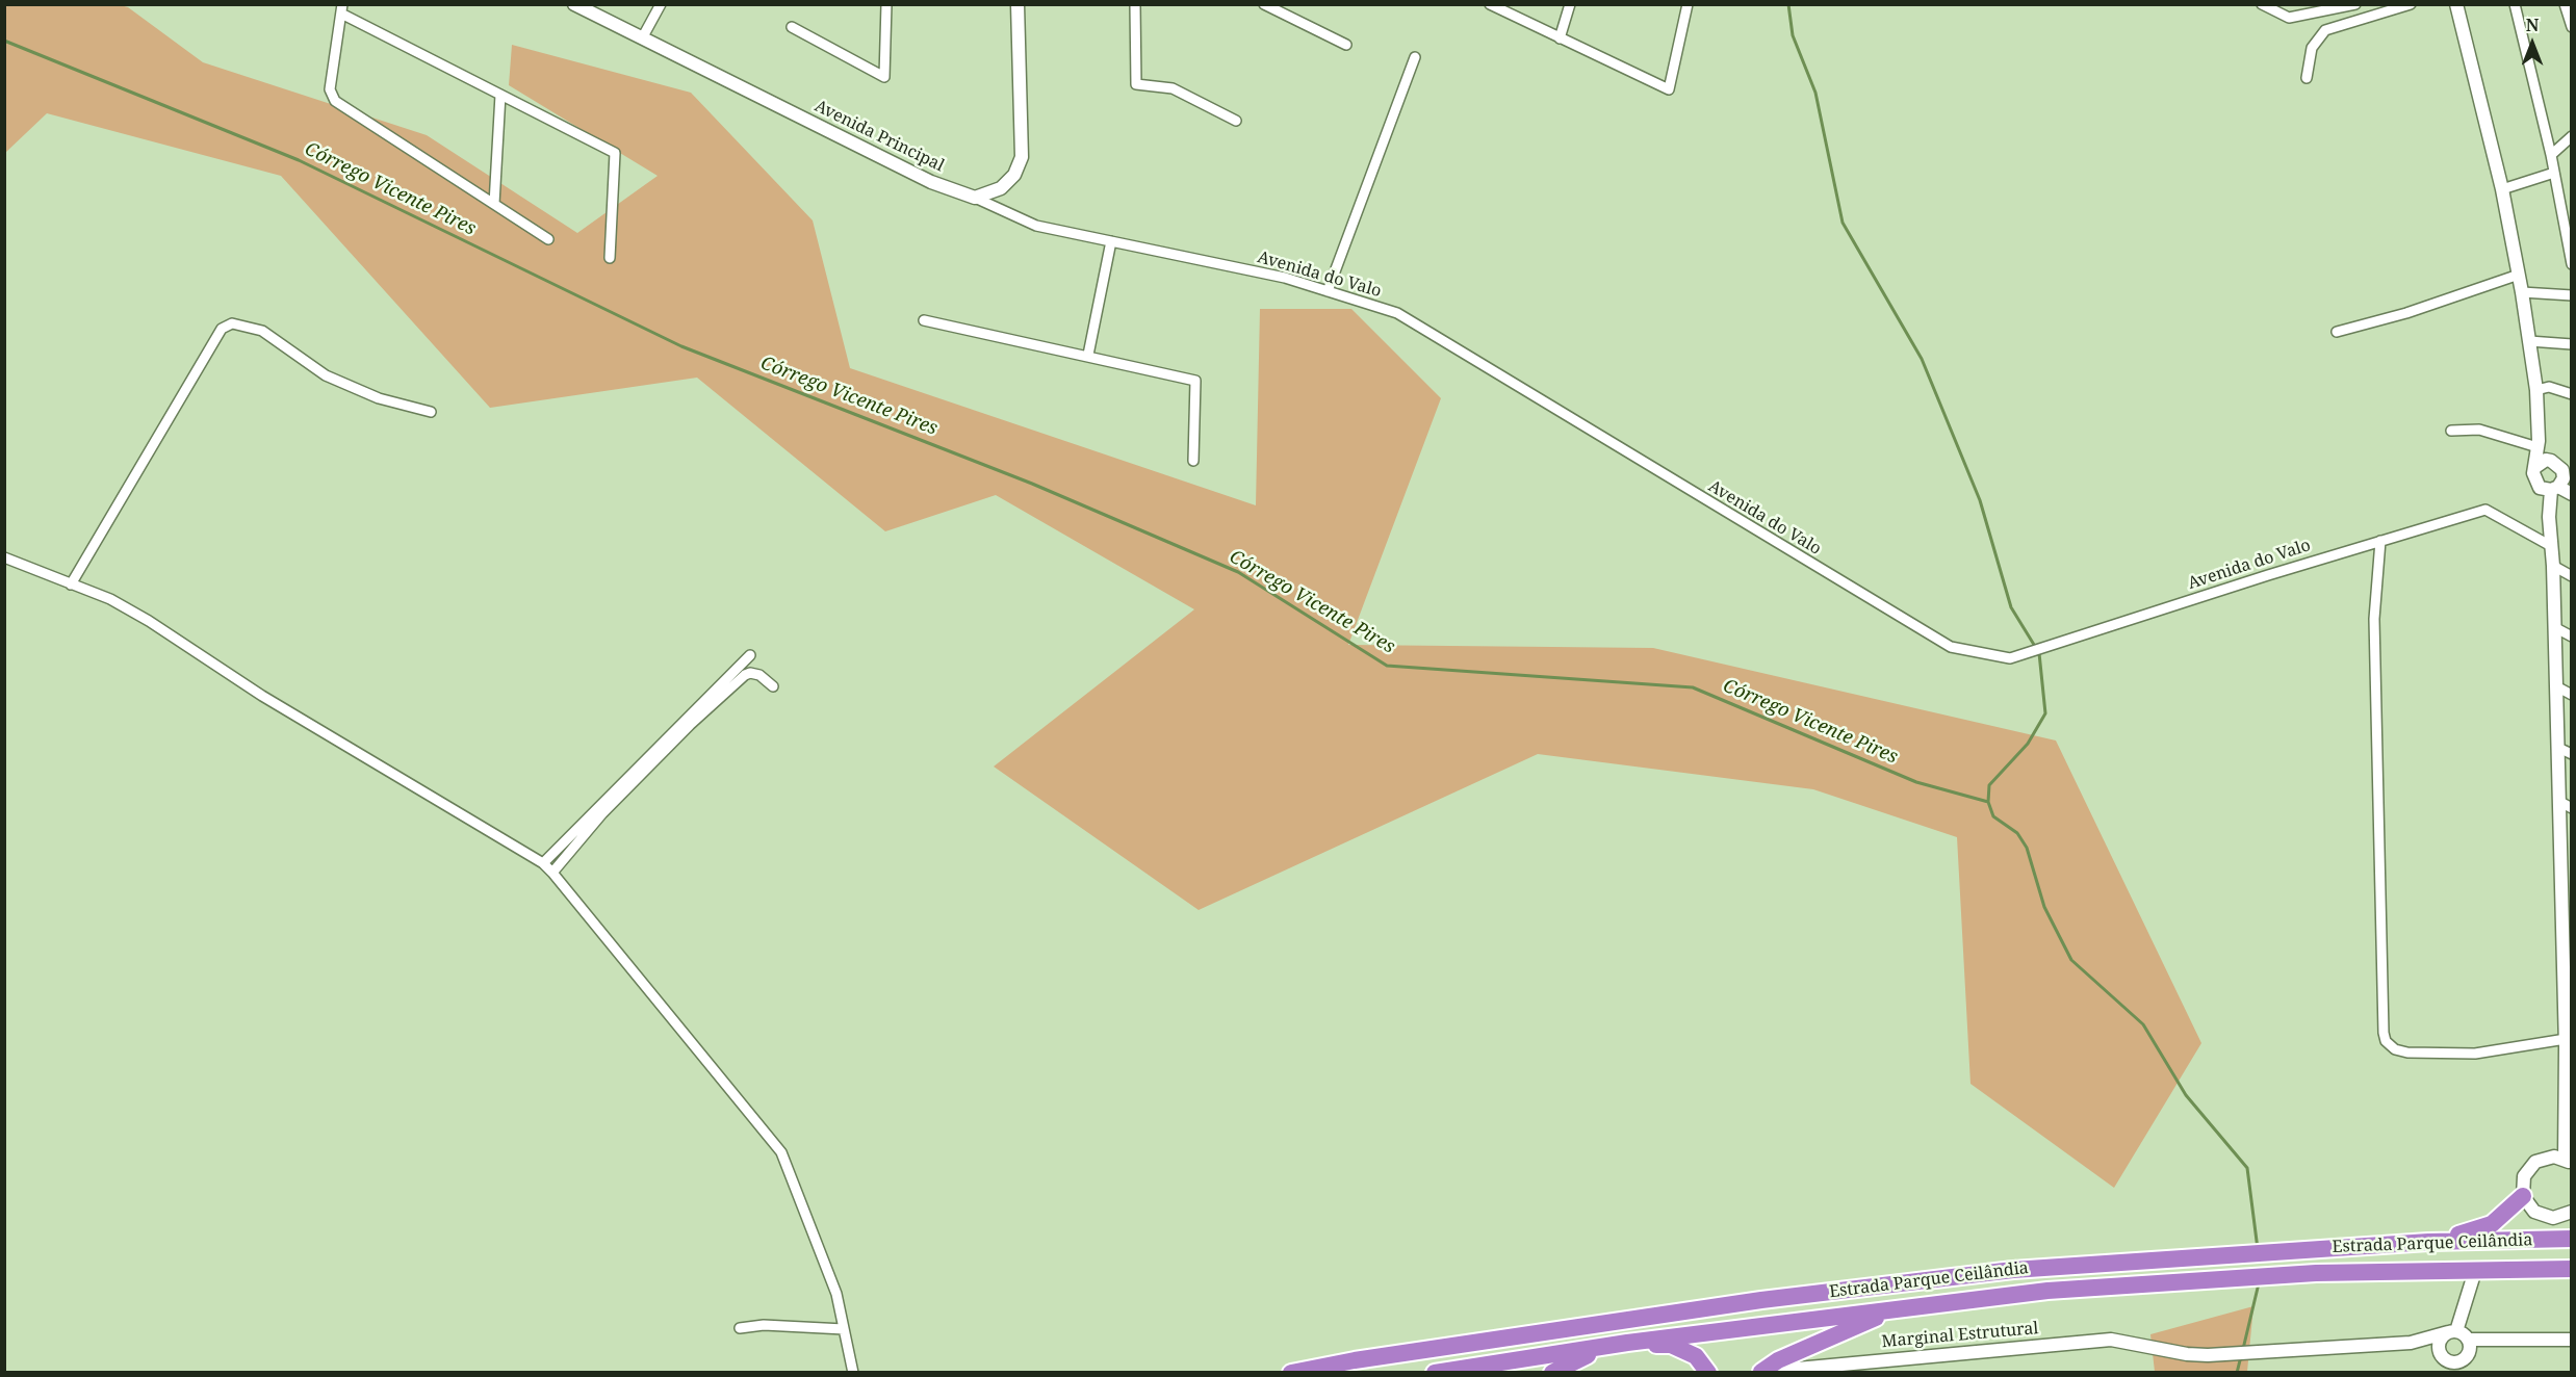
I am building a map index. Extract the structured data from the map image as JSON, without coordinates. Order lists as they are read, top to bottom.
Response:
{
  "streets": {
    "highway": ["Estrada Parque Ceilândia"],
    "street": ["Avenida Principal", "Avenida do Valo", "Marginal Estrutural"]
  },
  "crossings": [
    ["Avenida Principal", "Avenida do Valo"]
  ],
  "water": ["Córrego Vicente Pires"],
  "north": "top"
}
